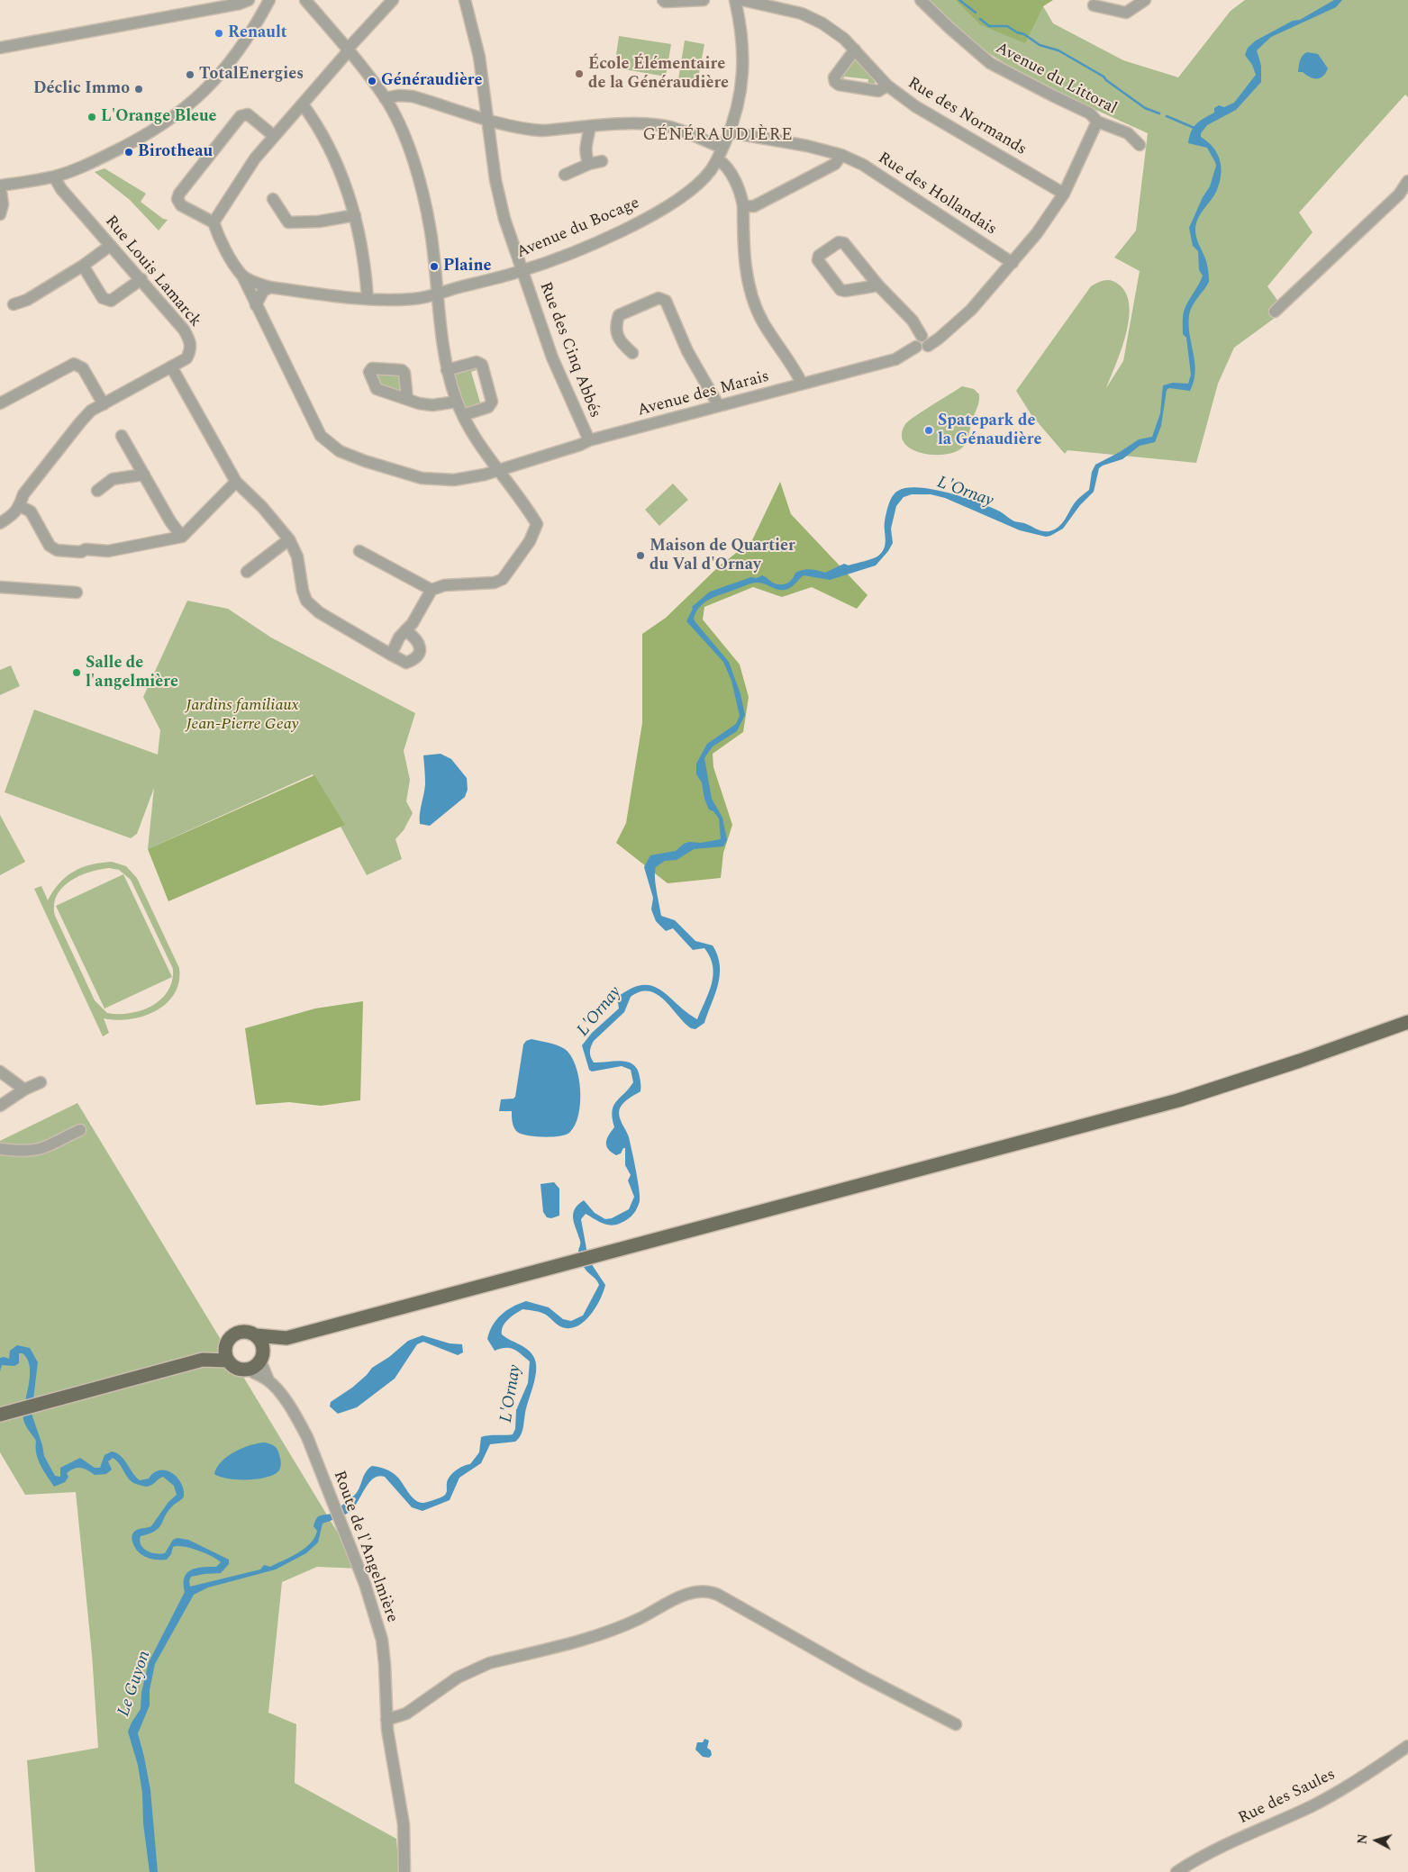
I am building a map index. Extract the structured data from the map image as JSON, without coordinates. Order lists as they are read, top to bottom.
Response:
{
  "streets": {
    "street": [
      "Avenue du Littoral",
      "Rue des Normands",
      "Rue des Hollandais",
      "Avenue du Bocage",
      "Rue Louis Lamarck",
      "Rue des Cinq Abbés",
      "Avenue des Marais",
      "Route de l'Angelmière",
      "Rue des Saules"
    ]
  },
  "crossings": [
    ["Avenue du Littoral", "Avenue des Marais"],
    ["Rue des Normands", "Avenue des Marais"],
    ["Rue des Hollandais", "Avenue du Bocage"],
    ["Rue des Hollandais", "Avenue des Marais"],
    ["Avenue du Bocage", "Rue des Cinq Abbés"],
    ["Avenue du Bocage", "Avenue des Marais"],
    ["Rue des Cinq Abbés", "Avenue des Marais"]
  ],
  "districts": ["GÉNÉRAUDIÈRE"],
  "water": ["L'Ornay", "Le Guyon"],
  "parks": ["Jardins familiaux Jean-Pierre Geay"],
  "places": [
    "Renault",
    "École Élémentaire de la Généraudière",
    "TotalEnergies",
    "Généraudière",
    "Déclic Immo",
    "L'Orange Bleue",
    "Birotheau",
    "Plaine",
    "Spatepark de la Génaudière",
    "Maison de Quartier du Val d'Ornay",
    "Salle de l'angelmière"
  ],
  "north": "left"
}
